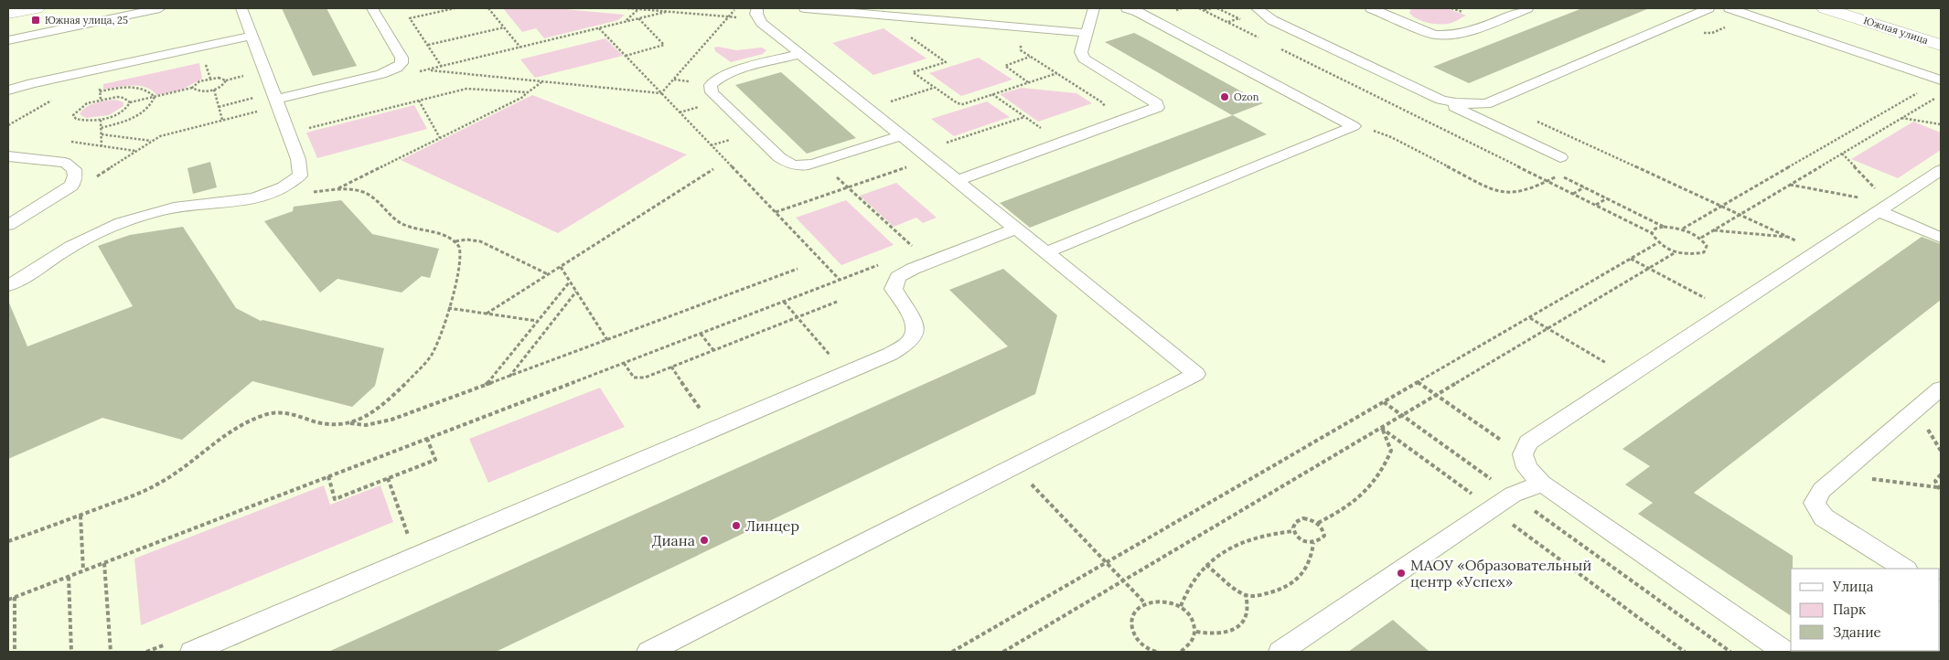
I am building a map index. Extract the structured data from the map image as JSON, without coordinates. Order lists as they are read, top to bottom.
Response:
{
  "streets": {
    "street": ["Южная улица"]
  },
  "places": {
    "transit": ["Южная улица, 25"],
    "other": [
      "Ozon",
      "Линцер",
      "Диана",
      "МАОУ «Образовательный центр «Успех»"
    ]
  },
  "legend": ["Улица", "Парк", "Здание"]
}
